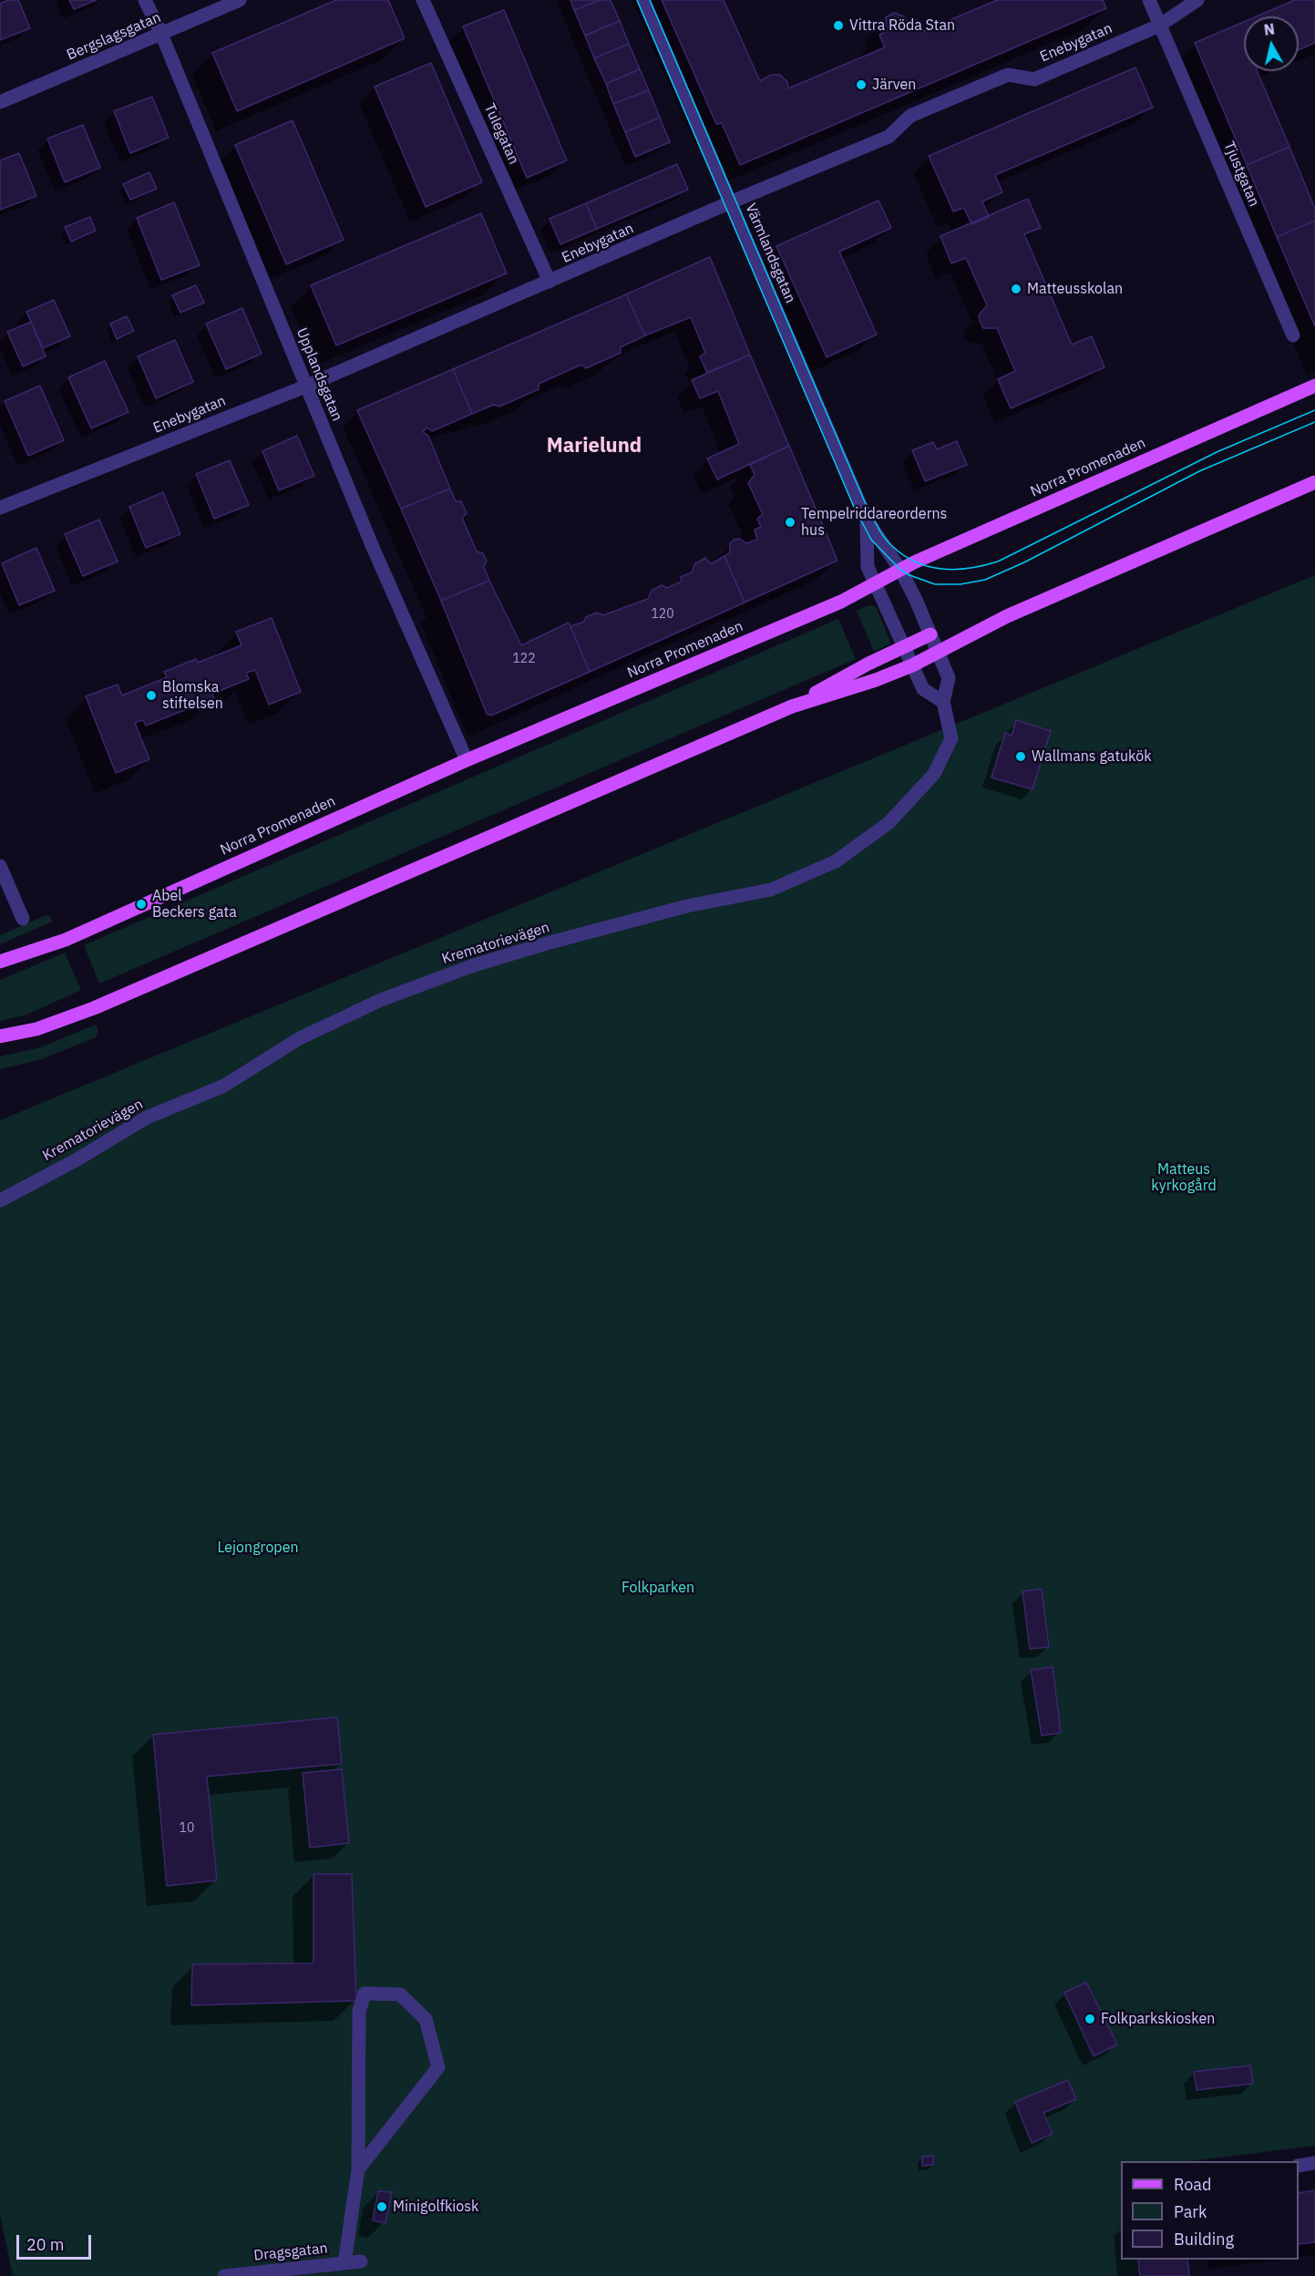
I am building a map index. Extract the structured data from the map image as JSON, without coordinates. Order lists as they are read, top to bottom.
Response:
{
  "streets": {
    "main road": ["Norra Promenaden"],
    "street": [
      "Bergslagsgatan",
      "Enebygatan",
      "Tulegatan",
      "Tjustgatan",
      "Värmlandsgatan",
      "Upplandsgatan",
      "Krematorievägen",
      "Dragsgatan"
    ]
  },
  "crossings": [
    ["Bergslagsgatan", "Upplandsgatan"],
    ["Enebygatan", "Tulegatan"],
    ["Enebygatan", "Tjustgatan"],
    ["Enebygatan", "Värmlandsgatan"],
    ["Enebygatan", "Upplandsgatan"],
    ["Värmlandsgatan", "Norra Promenaden"],
    ["Värmlandsgatan", "Krematorievägen"],
    ["Upplandsgatan", "Norra Promenaden"]
  ],
  "districts": ["Marielund"],
  "parks": ["Matteus kyrkogård", "Lejongropen", "Folkparken"],
  "places": [
    "Vittra Röda Stan",
    "Järven",
    "Matteusskolan",
    "Tempelriddareorderns hus",
    "Blomska stiftelsen",
    "Wallmans gatukök",
    "Abel Beckers gata",
    "Folkparkskiosken",
    "Minigolfkiosk"
  ],
  "house_numbers": ["120", "122", "10"],
  "legend": ["Road", "Park", "Building"],
  "scale_bar": "20 m",
  "north": "top"
}
